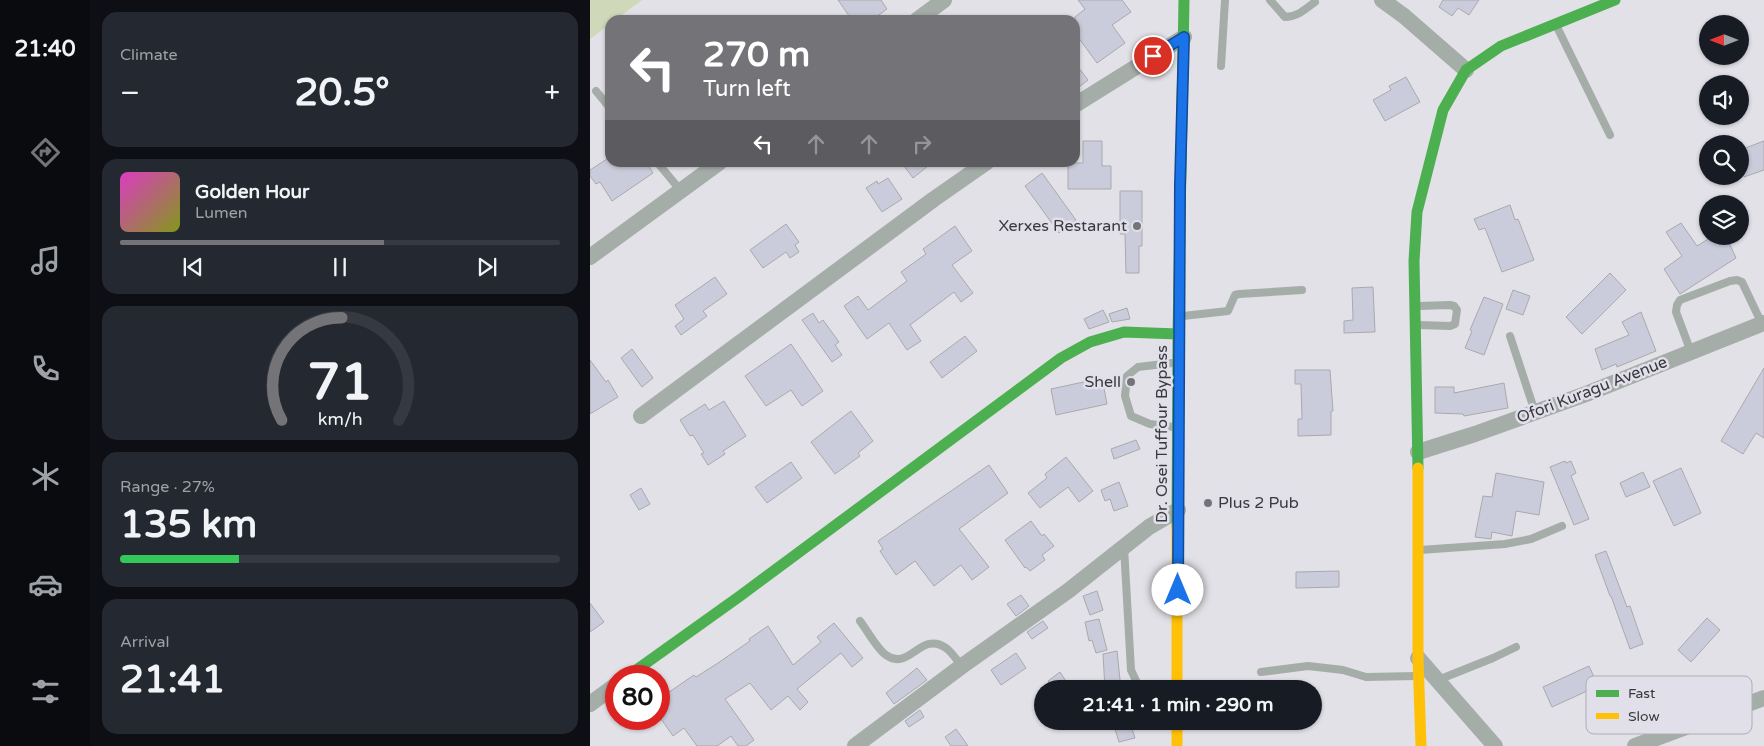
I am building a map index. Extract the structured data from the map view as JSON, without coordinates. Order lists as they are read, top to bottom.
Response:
{
  "streets": {
    "main road": ["Dr. Osei Tuffour Bypass"],
    "street": ["Ofori Kuragu Avenue"]
  },
  "places": ["Xerxes Restarant", "Shell", "Plus 2 Pub"],
  "legend": ["Fast", "Slow"],
  "north": "left",
  "page": {
    "tabs": "21:40",
    "tile": [
      "Climate",
      ["Range · 27%", "135 km"],
      ["Arrival", "21:41"]
    ],
    "turn": ["270 m", "Turn left"],
    "heat": ["−", "20.5°", "+"],
    "song": ["Golden Hour", "Lumen"],
    "limit": "80",
    "trip": "21:41 · 1 min · 290 m",
    "gauge": ["71", "km/h"]
  }
}
